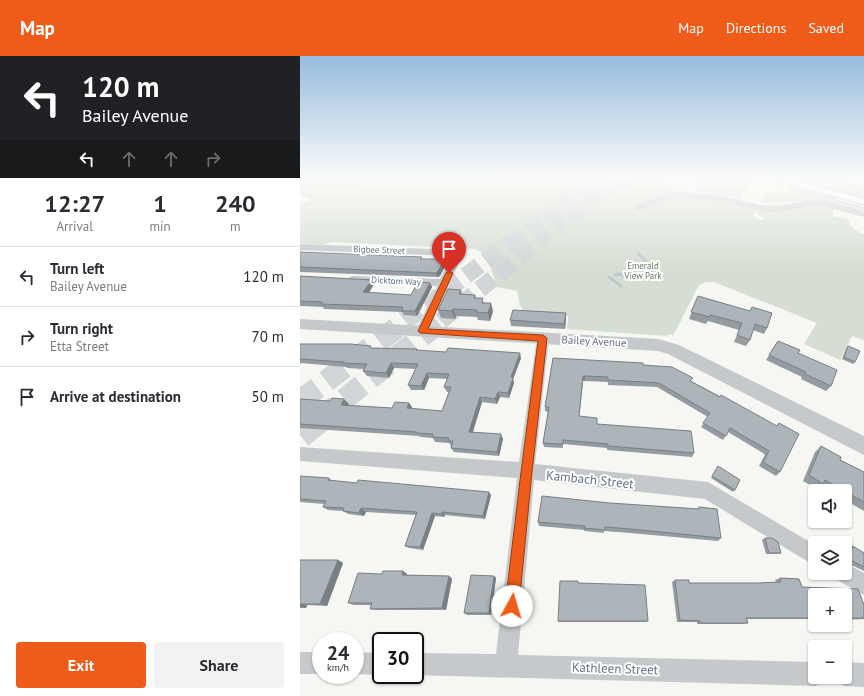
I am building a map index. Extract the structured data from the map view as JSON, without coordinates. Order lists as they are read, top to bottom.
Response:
{
  "streets": {
    "street": [
      "Bigbee Street",
      "Dicktom Way",
      "Bailey Avenue",
      "Kambach Street",
      "Kathleen Street"
    ]
  },
  "crossings": [
    ["Bigbee Street", "Dicktom Way"]
  ],
  "parks": ["Emerald View Park"],
  "page": {
    "header": "Map",
    "nav": ["Map", "Directions", "Saved"],
    "turn": ["120 m", "Bailey Avenue"],
    "eta": [
      "12:27",
      "Arrival",
      "1",
      "min",
      "240",
      "m"
    ],
    "list": [
      {
        "name": "Turn left",
        "note": "Bailey Avenue",
        "value": "120 m"
      },
      {
        "name": "Turn right",
        "note": "Etta Street",
        "value": "70 m"
      },
      {
        "name": "Arrive at destination",
        "value": "50 m"
      }
    ],
    "map_buttons": ["+", "−"],
    "speed": "24 km/h",
    "limit": "30",
    "buttons": ["Exit", "Share"]
  }
}
